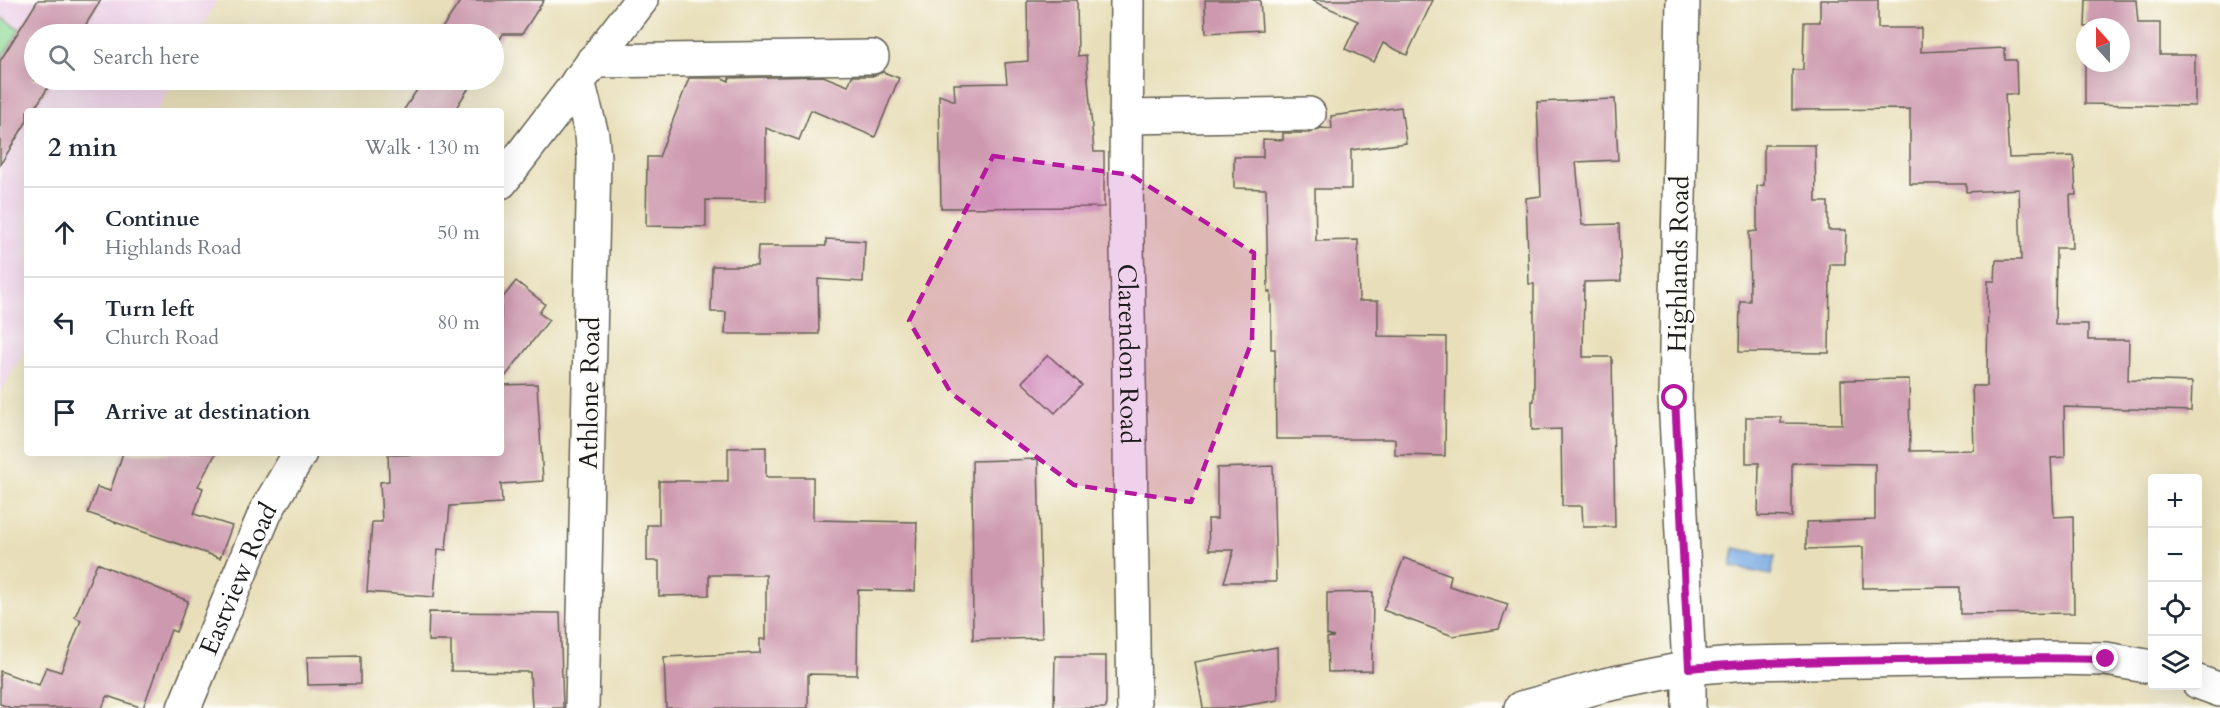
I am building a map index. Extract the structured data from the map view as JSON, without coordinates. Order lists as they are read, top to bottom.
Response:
{
  "streets": {
    "street": [
      "Highlands Road",
      "Clarendon Road",
      "Athlone Road",
      "Eastview Road"
    ]
  },
  "north": "top",
  "page": {
    "search": "Search here",
    "heading": ["2 min", "Walk · 130 m"],
    "list": [
      ["Continue", "Highlands Road", "50 m"],
      ["Turn left", "Church Road", "80 m"],
      "Arrive at destination"
    ],
    "map_buttons": ["+", "−"]
  }
}
